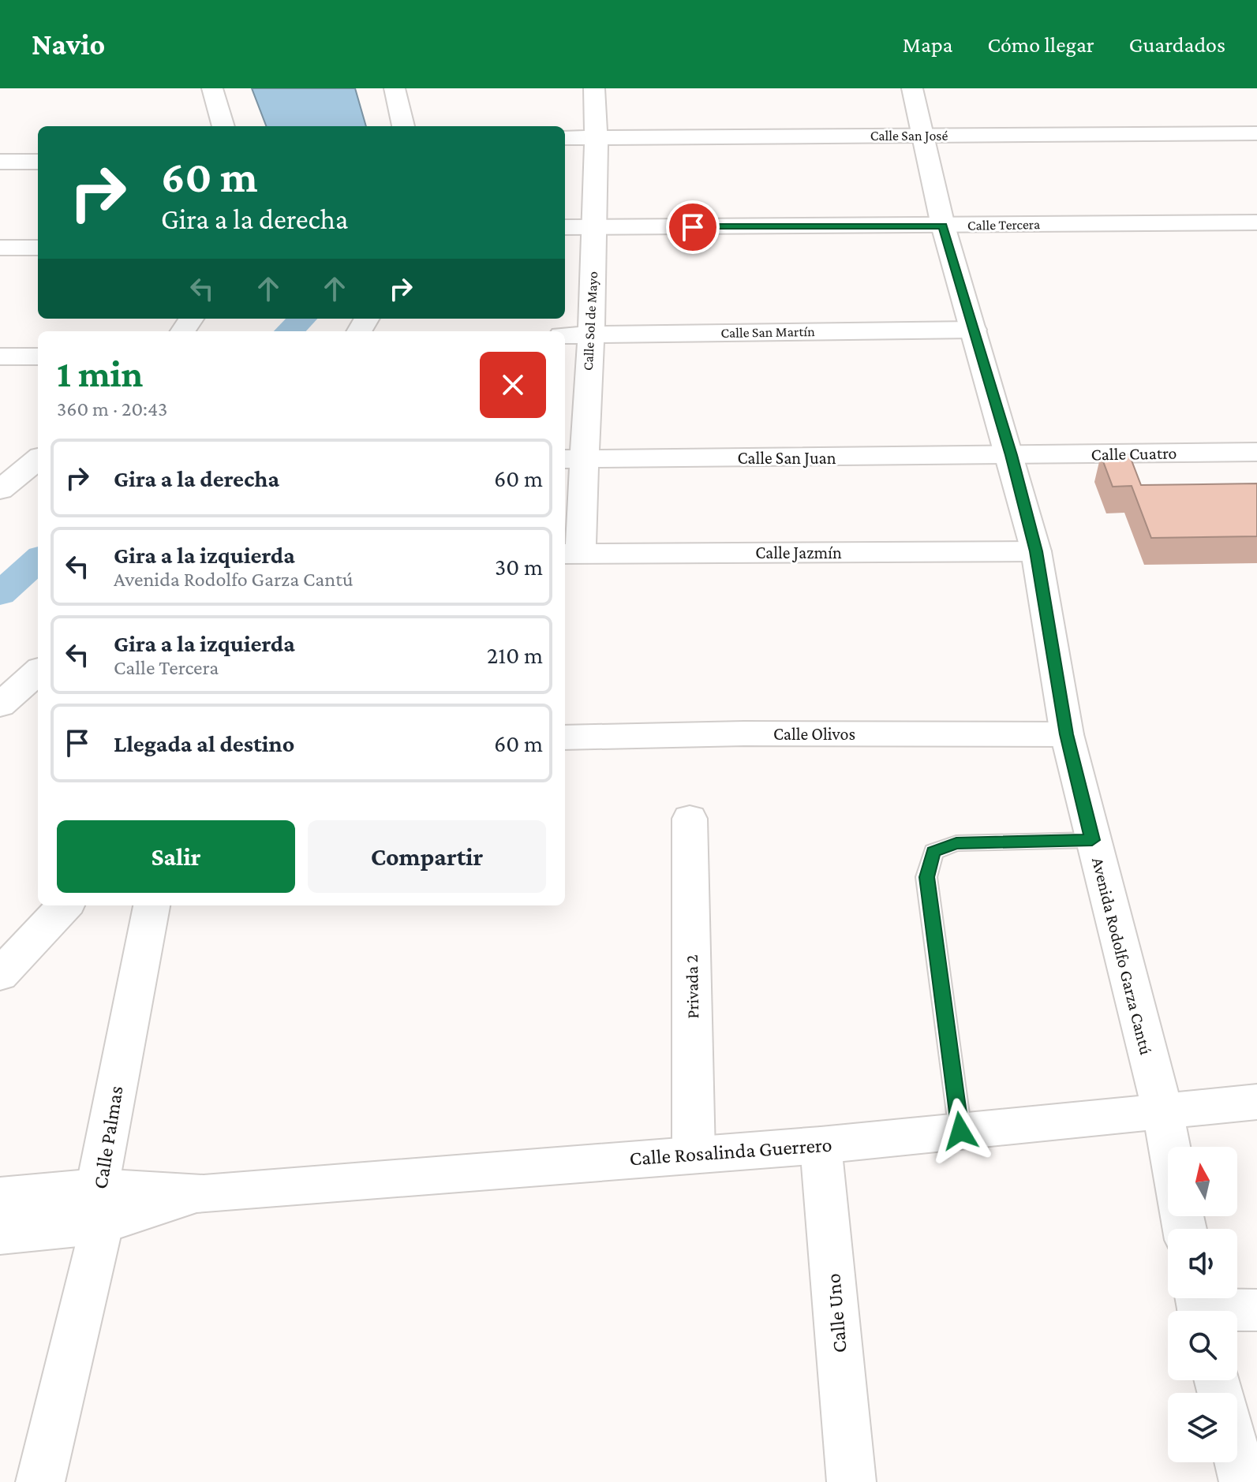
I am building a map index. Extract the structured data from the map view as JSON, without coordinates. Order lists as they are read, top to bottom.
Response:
{
  "streets": {
    "street": [
      "Calle San José",
      "Calle Tercera",
      "Calle Sol de Mayo",
      "Calle San Martín",
      "Calle Cuatro",
      "Calle San Juan",
      "Calle Jazmín",
      "Calle Olivos",
      "Avenida Rodolfo Garza Cantú",
      "Privada 2",
      "Calle Palmas",
      "Calle Rosalinda Guerrero",
      "Calle Uno"
    ]
  },
  "crossings": [
    ["Calle San José", "Calle Sol de Mayo"],
    ["Calle San José", "Avenida Rodolfo Garza Cantú"],
    ["Calle Tercera", "Calle Sol de Mayo"],
    ["Calle Tercera", "Avenida Rodolfo Garza Cantú"],
    ["Calle Sol de Mayo", "Calle San Martín"],
    ["Calle Sol de Mayo", "Calle San Juan"],
    ["Calle Sol de Mayo", "Calle Jazmín"],
    ["Calle San Martín", "Avenida Rodolfo Garza Cantú"],
    ["Calle Cuatro", "Calle San Juan"],
    ["Calle Cuatro", "Avenida Rodolfo Garza Cantú"],
    ["Calle San Juan", "Avenida Rodolfo Garza Cantú"],
    ["Calle Jazmín", "Avenida Rodolfo Garza Cantú"],
    ["Calle Olivos", "Avenida Rodolfo Garza Cantú"],
    ["Avenida Rodolfo Garza Cantú", "Calle Rosalinda Guerrero"],
    ["Privada 2", "Calle Rosalinda Guerrero"],
    ["Calle Palmas", "Calle Rosalinda Guerrero"],
    ["Calle Rosalinda Guerrero", "Calle Uno"]
  ],
  "north": "top",
  "page": {
    "header": "Navio",
    "nav": ["Mapa", "Cómo llegar", "Guardados"],
    "turn": ["60 m", "Gira a la derecha"],
    "heading": ["1 min", "360 m · 20:43"],
    "list": [
      {
        "name": "Gira a la derecha",
        "value": "60 m"
      },
      {
        "name": "Gira a la izquierda",
        "note": "Avenida Rodolfo Garza Cantú",
        "value": "30 m"
      },
      {
        "name": "Gira a la izquierda",
        "note": "Calle Tercera",
        "value": "210 m"
      },
      {
        "name": "Llegada al destino",
        "value": "60 m"
      }
    ],
    "buttons": ["Salir", "Compartir"]
  }
}
